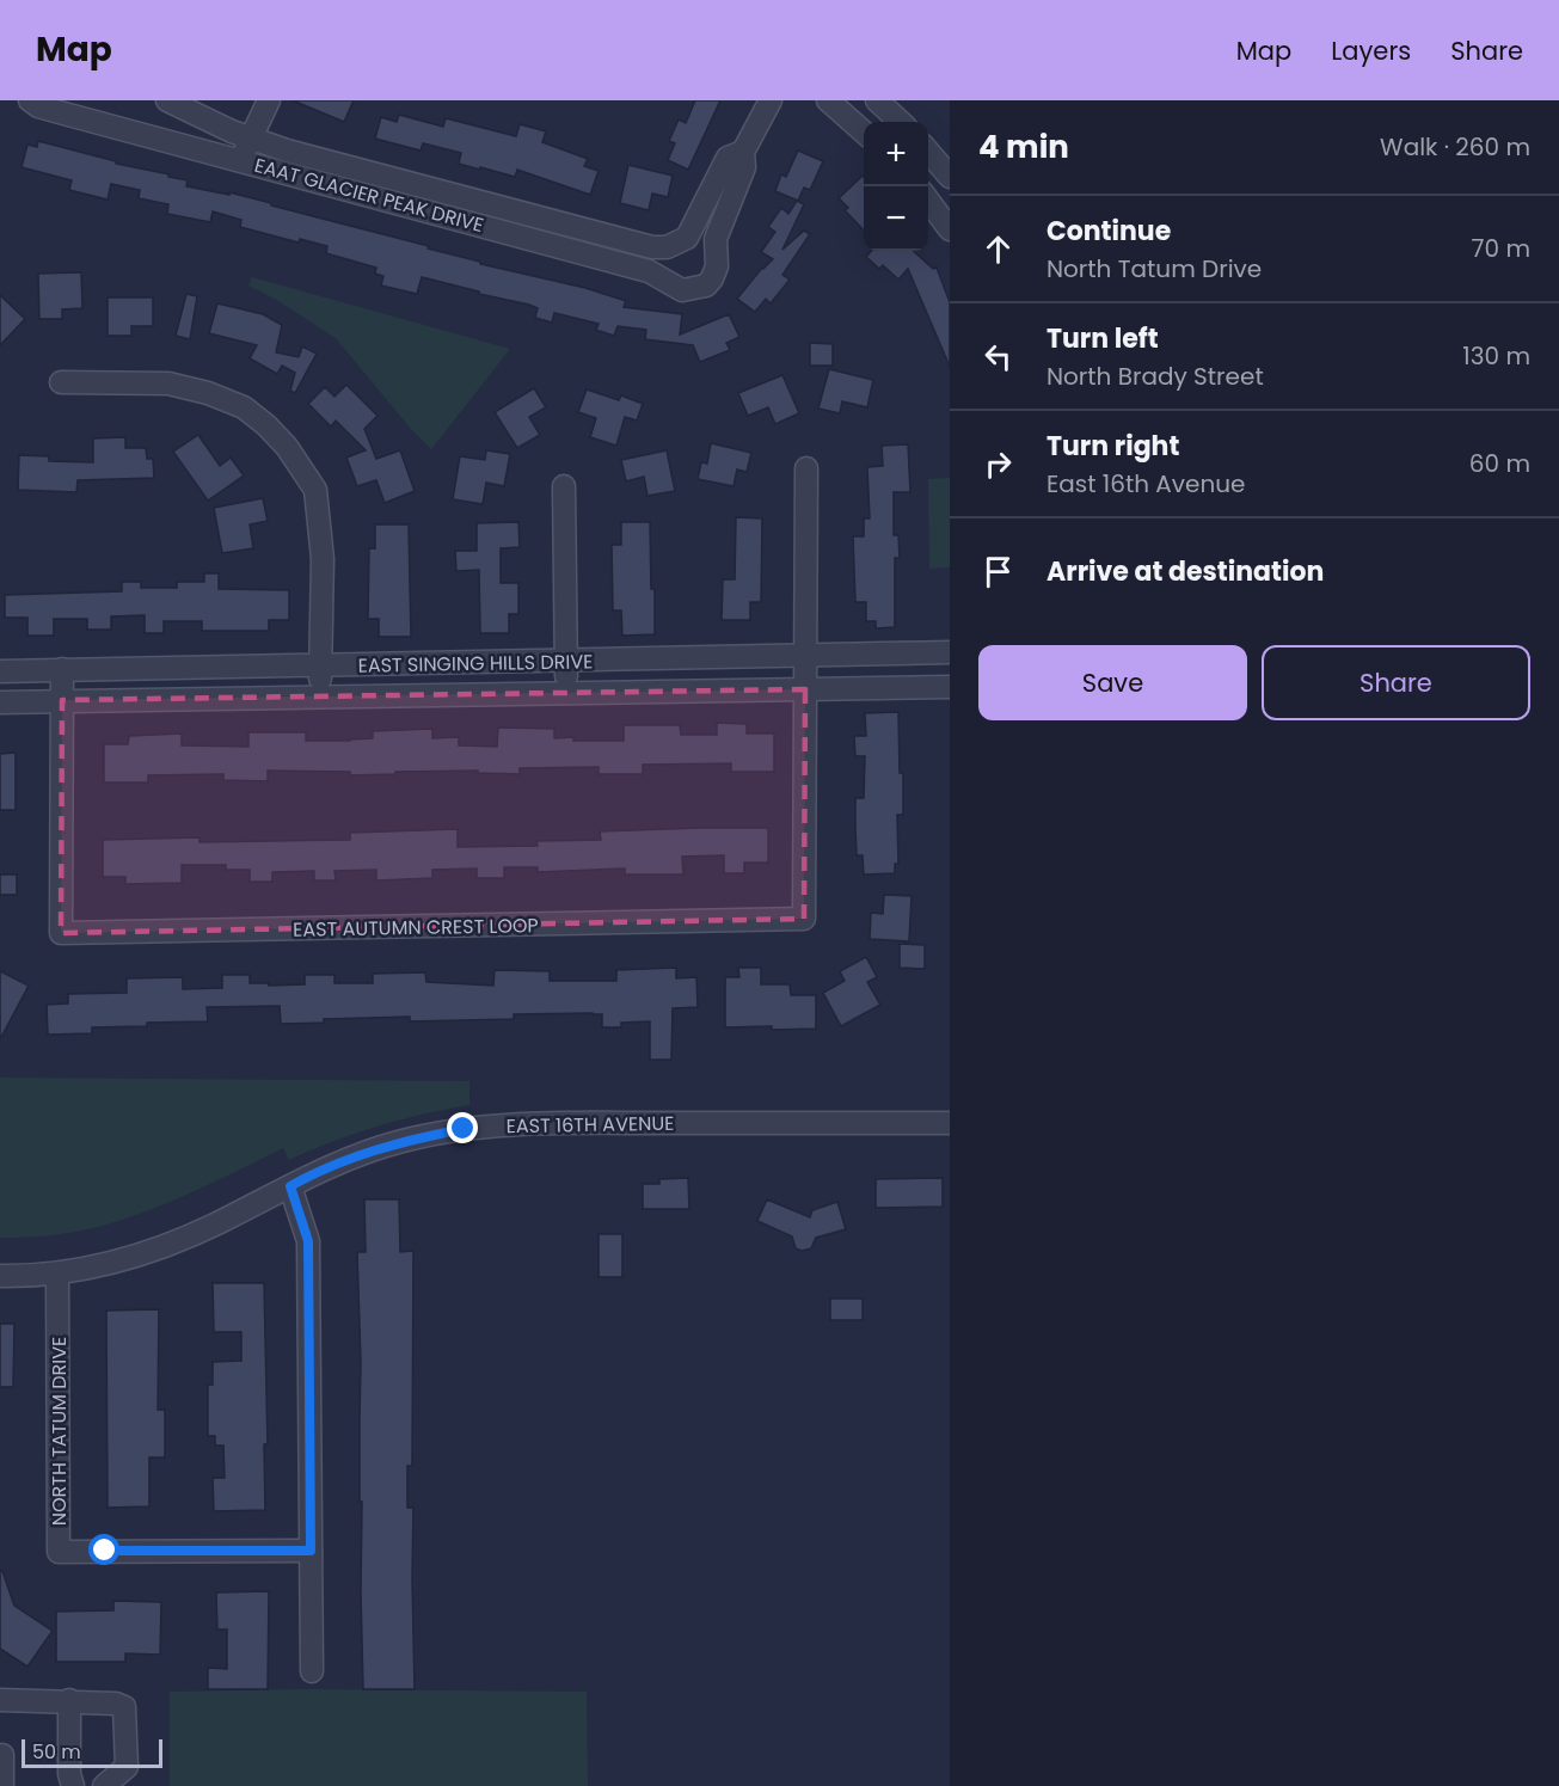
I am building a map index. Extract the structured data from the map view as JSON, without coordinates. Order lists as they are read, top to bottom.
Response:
{
  "streets": {
    "street": [
      "EAAT GLACIER PEAK DRIVE",
      "EAST SINGING HILLS DRIVE",
      "EAST AUTUMN CREST LOOP",
      "EAST 16TH AVENUE",
      "NORTH TATUM DRIVE"
    ]
  },
  "crossings": [
    ["EAST SINGING HILLS DRIVE", "EAST AUTUMN CREST LOOP"],
    ["EAST 16TH AVENUE", "NORTH TATUM DRIVE"]
  ],
  "scale_bar": "50 m",
  "page": {
    "header": "Map",
    "nav": ["Map", "Layers", "Share"],
    "heading": ["4 min", "Walk · 260 m"],
    "map_buttons": ["+", "−"],
    "list": [
      ["Continue", "North Tatum Drive", "70 m"],
      ["Turn left", "North Brady Street", "130 m"],
      ["Turn right", "East 16th Avenue", "60 m"],
      "Arrive at destination"
    ],
    "buttons": ["Save", "Share"],
    "scale": "50 m"
  }
}
